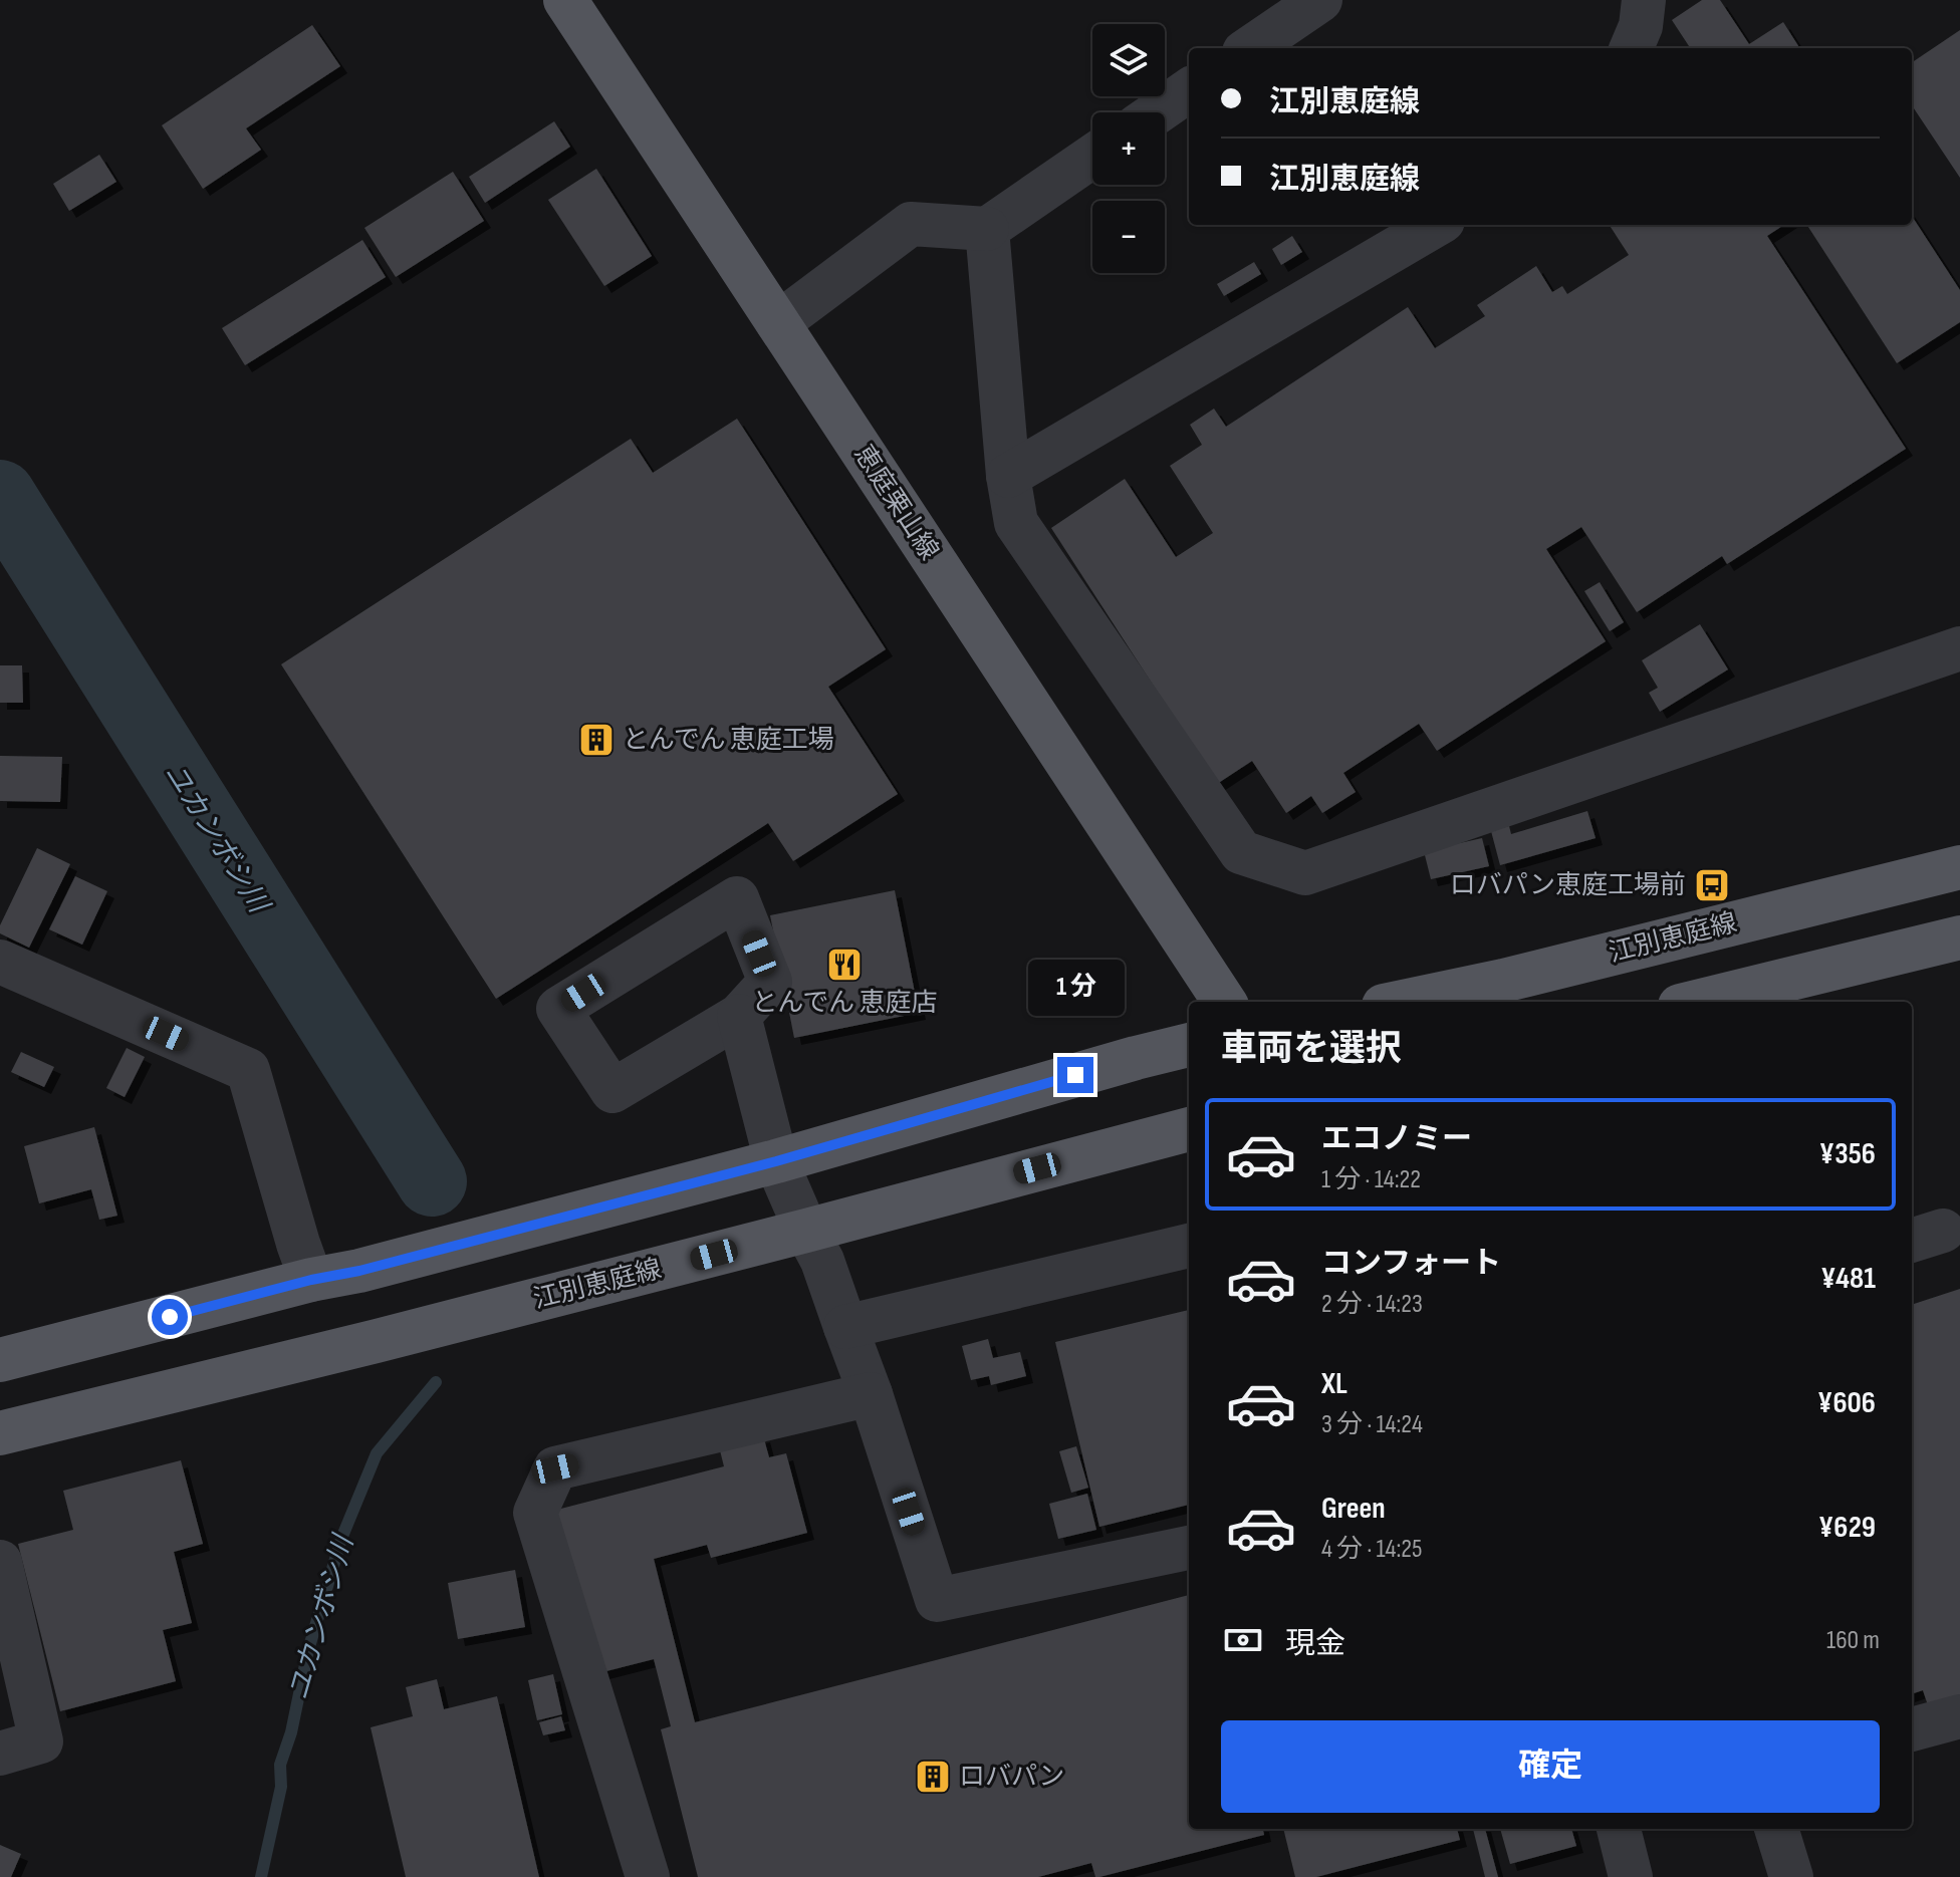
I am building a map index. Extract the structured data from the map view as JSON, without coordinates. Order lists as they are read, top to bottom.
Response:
{
  "streets": {
    "main road": ["恵庭栗山線", "江別恵庭線"]
  },
  "water": ["ユカンボシ川"],
  "places": {
    "building": ["とんでん 恵庭工場", "ロバパン"],
    "bus stop": ["ロバパン恵庭工場前"],
    "restaurant": ["とんでん 恵庭店"]
  },
  "page": {
    "map_buttons": ["+", "−"],
    "banner": ["江別恵庭線", "江別恵庭線"],
    "bubble": "1 分",
    "heading": "車両を選択",
    "list": [
      {
        "name": "エコノミー",
        "note": "1 分 · 14:22",
        "value": "¥356"
      },
      {
        "name": "コンフォート",
        "note": "2 分 · 14:23",
        "value": "¥481"
      },
      {
        "name": "XL",
        "note": "3 分 · 14:24",
        "value": "¥606"
      },
      {
        "name": "Green",
        "note": "4 分 · 14:25",
        "value": "¥629"
      }
    ],
    "pay": ["現金", "160 m"],
    "buttons": "確定"
  }
}
